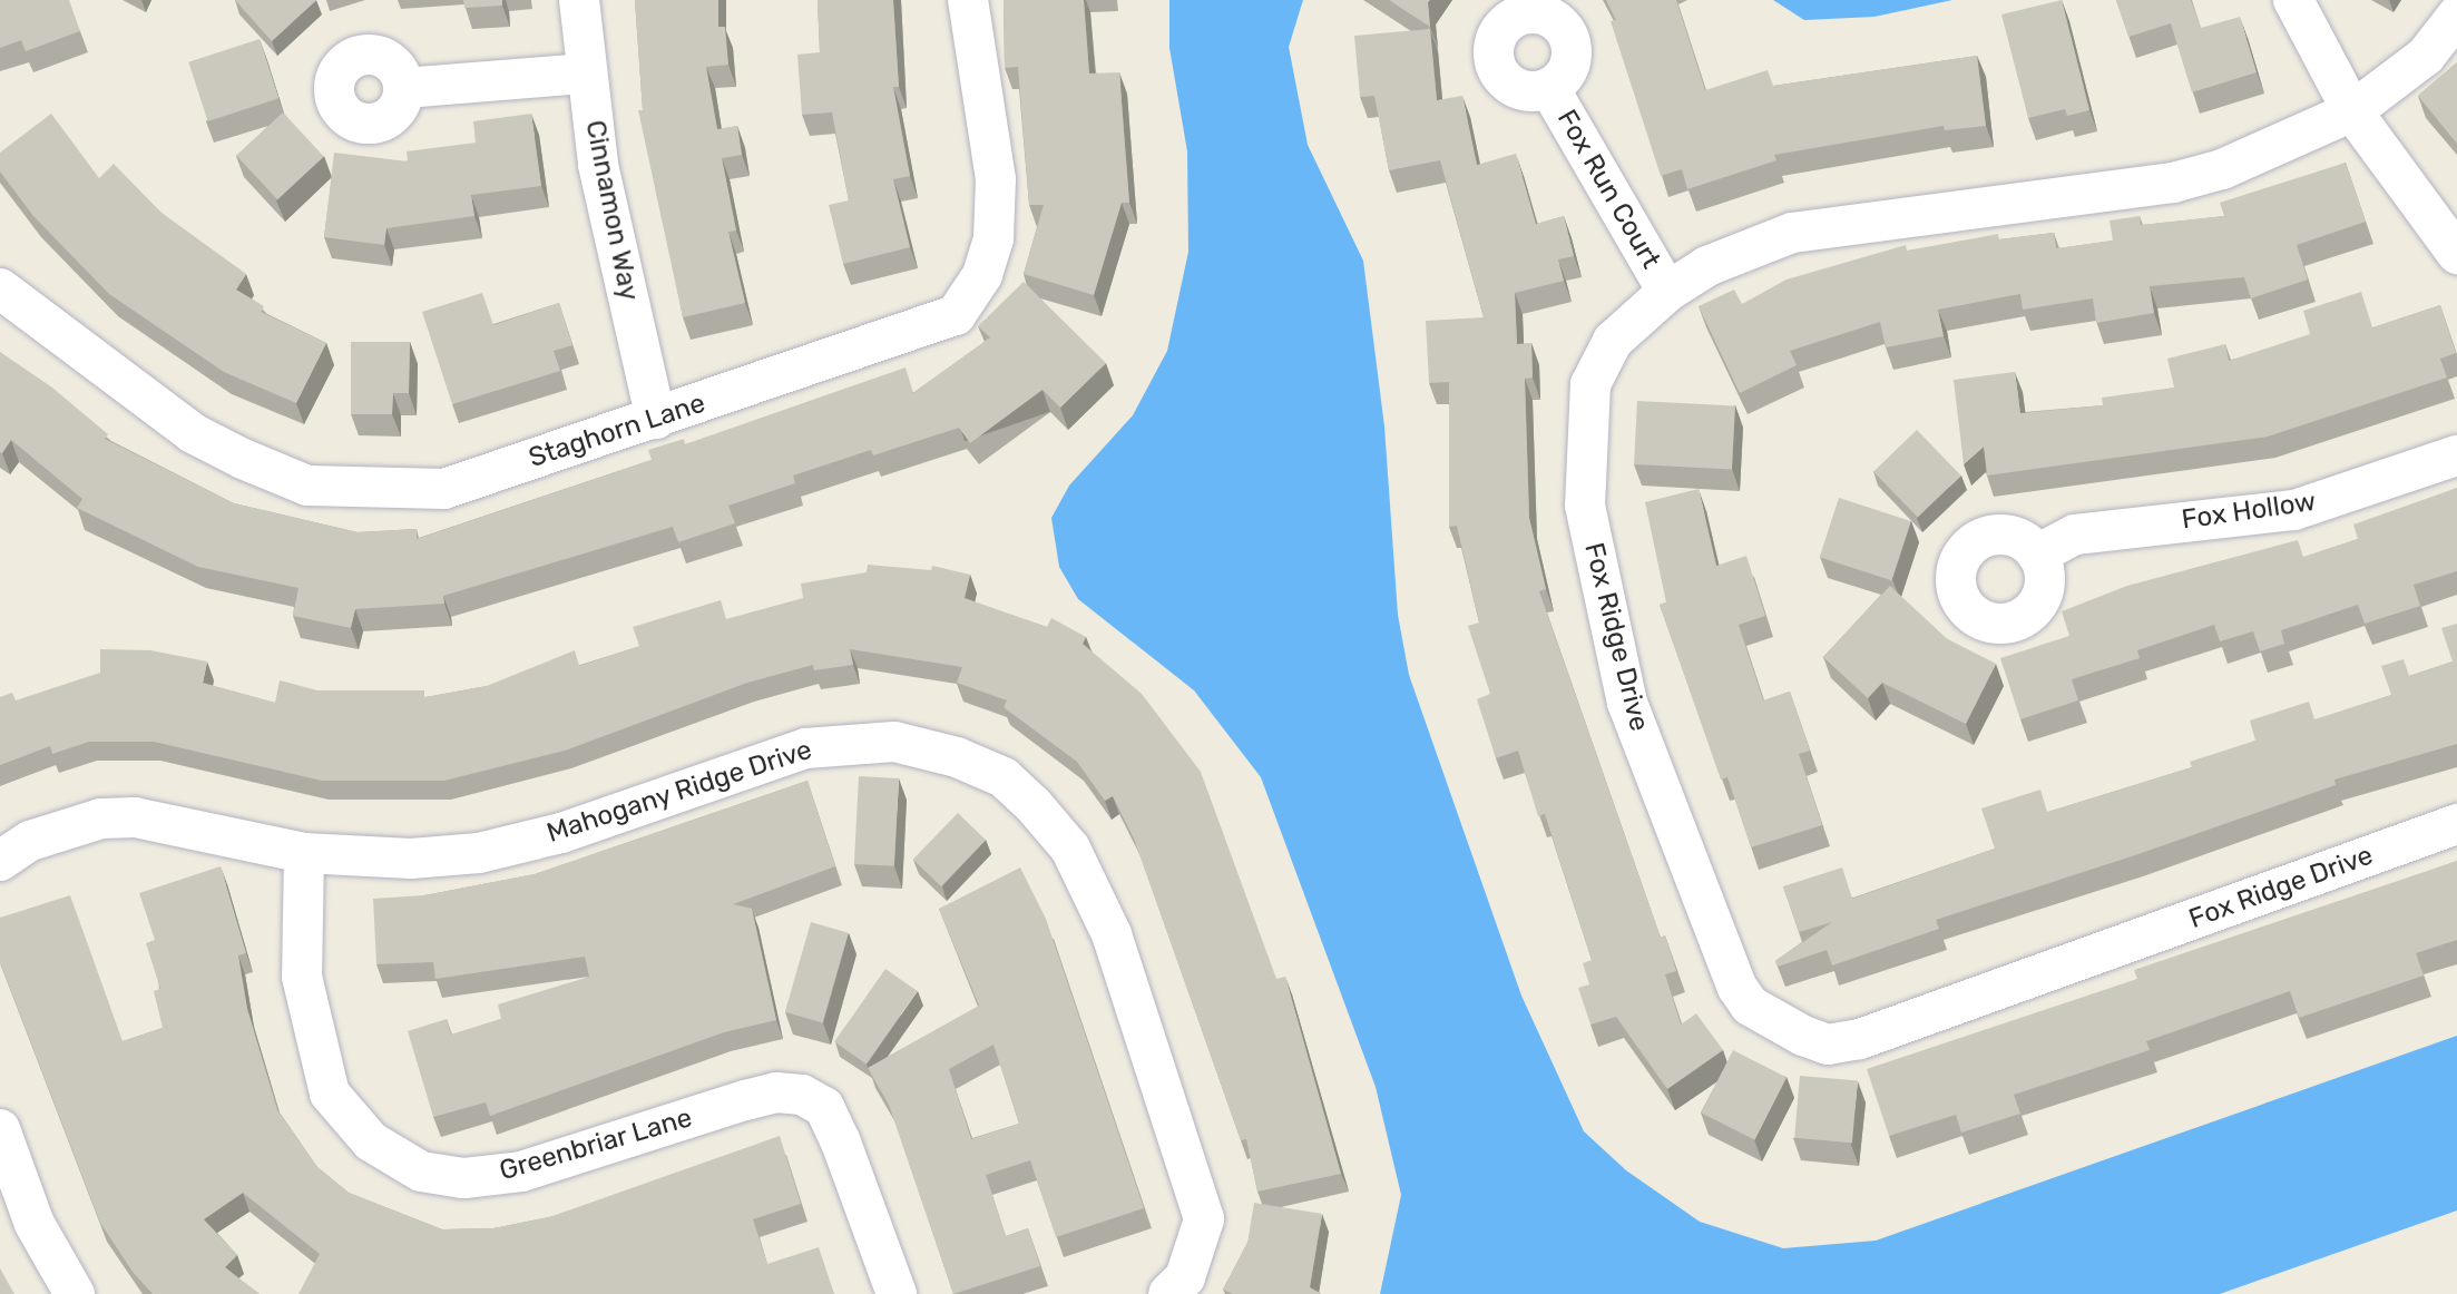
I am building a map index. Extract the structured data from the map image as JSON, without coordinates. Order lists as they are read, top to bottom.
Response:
{
  "streets": {
    "street": [
      "Fox Run Court",
      "Cinnamon Way",
      "Staghorn Lane",
      "Fox Hollow",
      "Fox Ridge Drive",
      "Mahogany Ridge Drive",
      "Greenbriar Lane"
    ]
  },
  "crossings": [
    ["Fox Run Court", "Fox Ridge Drive"],
    ["Cinnamon Way", "Staghorn Lane"],
    ["Mahogany Ridge Drive", "Greenbriar Lane"]
  ]
}
